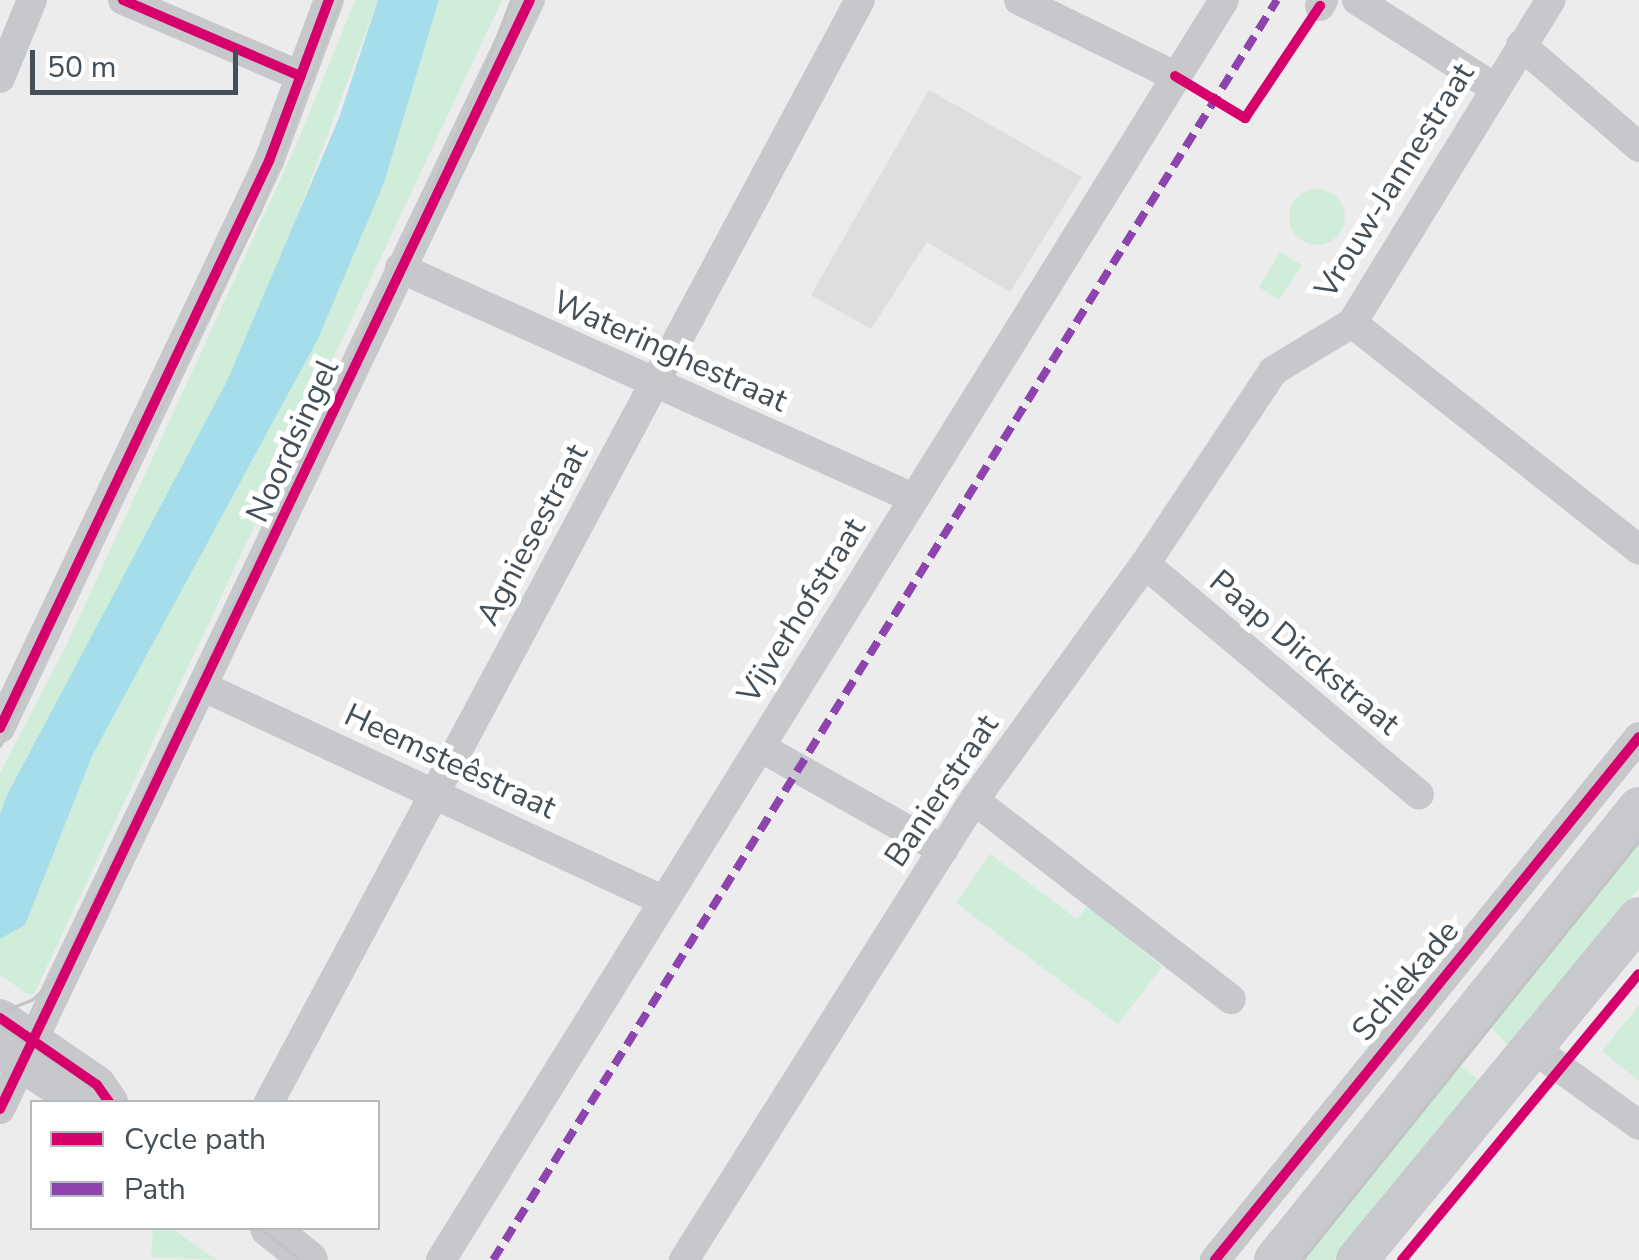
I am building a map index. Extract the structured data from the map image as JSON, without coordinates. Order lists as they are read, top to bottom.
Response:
{
  "streets": {
    "street": [
      "Vrouw-Jannestraat",
      "Wateringhestraat",
      "Noordsingel",
      "Agniesestraat",
      "Vijverhofstraat",
      "Paap Dirckstraat",
      "Heemsteêstraat",
      "Banierstraat",
      "Schiekade"
    ]
  },
  "crossings": [
    ["Vrouw-Jannestraat", "Banierstraat"],
    ["Wateringhestraat", "Noordsingel"],
    ["Wateringhestraat", "Agniesestraat"],
    ["Wateringhestraat", "Vijverhofstraat"],
    ["Noordsingel", "Heemsteêstraat"],
    ["Agniesestraat", "Heemsteêstraat"],
    ["Vijverhofstraat", "Heemsteêstraat"],
    ["Paap Dirckstraat", "Banierstraat"]
  ],
  "legend": ["Cycle path", "Path"],
  "scale_bar": "50 m"
}
